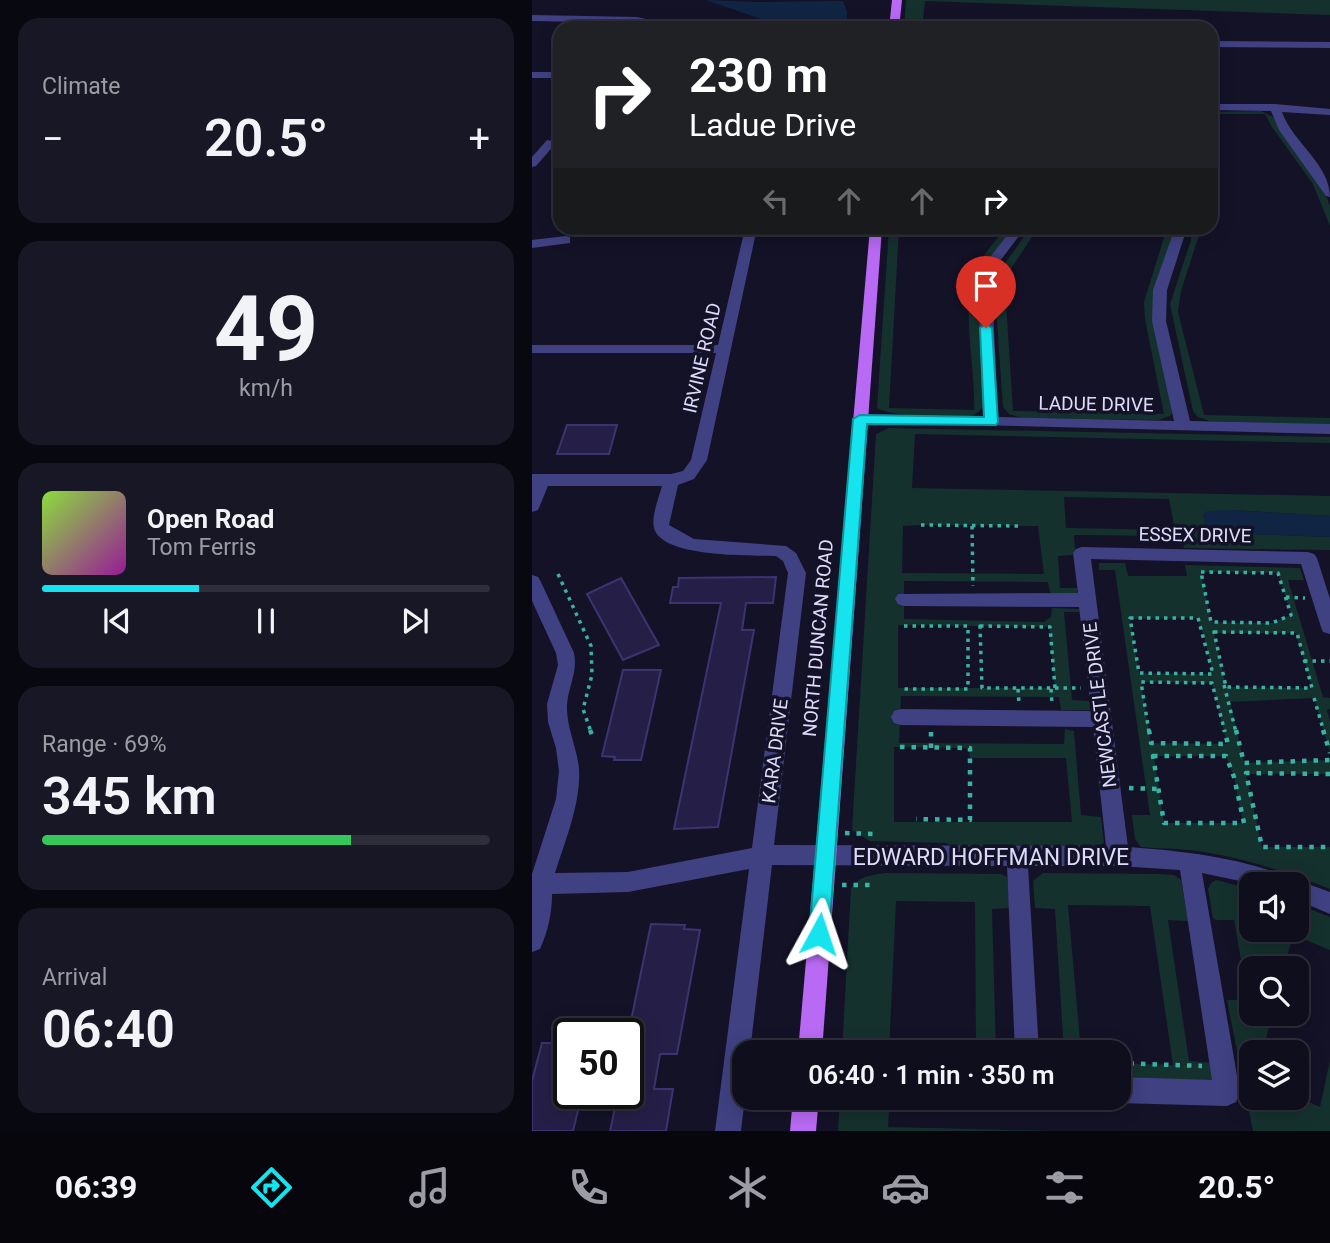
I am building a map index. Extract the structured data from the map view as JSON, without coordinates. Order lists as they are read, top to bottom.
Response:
{
  "streets": {
    "main road": ["NORTH DUNCAN ROAD"],
    "street": [
      "IRVINE ROAD",
      "LADUE DRIVE",
      "ESSEX DRIVE",
      "NEWCASTLE DRIVE",
      "KARA DRIVE",
      "EDWARD HOFFMAN DRIVE"
    ]
  },
  "crossings": [
    ["IRVINE ROAD", "KARA DRIVE"],
    ["LADUE DRIVE", "NORTH DUNCAN ROAD"],
    ["ESSEX DRIVE", "NEWCASTLE DRIVE"],
    ["NORTH DUNCAN ROAD", "EDWARD HOFFMAN DRIVE"],
    ["NEWCASTLE DRIVE", "EDWARD HOFFMAN DRIVE"],
    ["KARA DRIVE", "EDWARD HOFFMAN DRIVE"]
  ],
  "page": {
    "tile": [
      "Climate",
      ["49", "km/h"],
      ["Range · 69%", "345 km"],
      ["Arrival", "06:40"]
    ],
    "turn": ["230 m", "Ladue Drive"],
    "heat": ["−", "20.5°", "+"],
    "song": ["Open Road", "Tom Ferris"],
    "limit": "50",
    "trip": "06:40 · 1 min · 350 m",
    "tabs": ["06:39", "20.5°"]
  }
}
